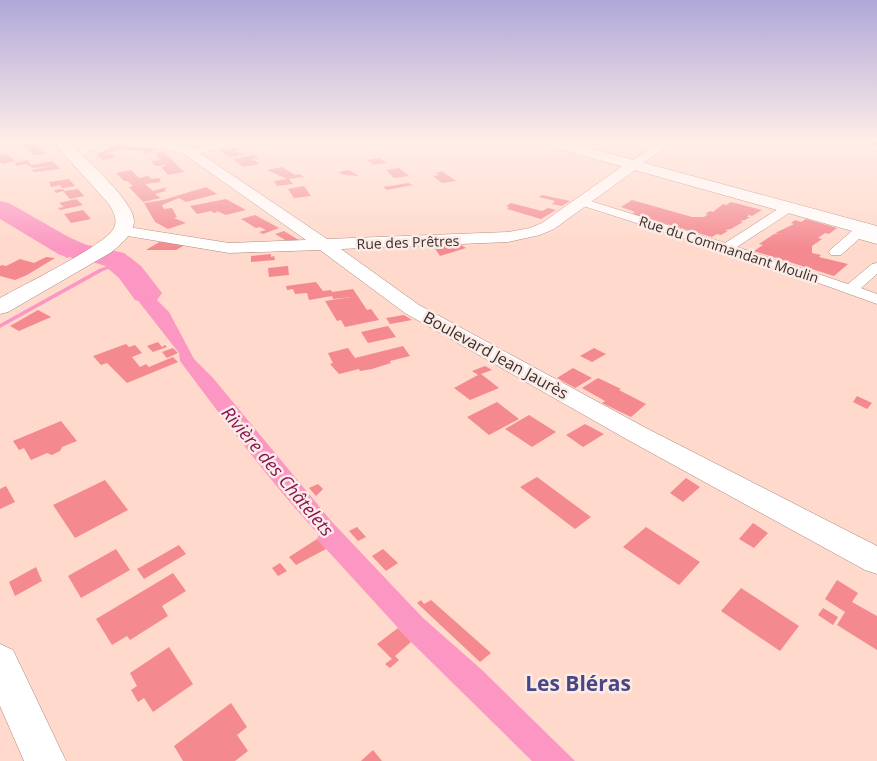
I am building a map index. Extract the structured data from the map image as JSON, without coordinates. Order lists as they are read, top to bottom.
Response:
{
  "streets": {
    "street": ["Rue des Prêtres", "Rue du Commandant Moulin", "Boulevard Jean Jaurès"]
  },
  "crossings": [
    ["Rue des Prêtres", "Rue du Commandant Moulin"],
    ["Rue des Prêtres", "Boulevard Jean Jaurès"]
  ],
  "districts": ["Les Bléras"],
  "water": ["Rivière des Châtelets"]
}
